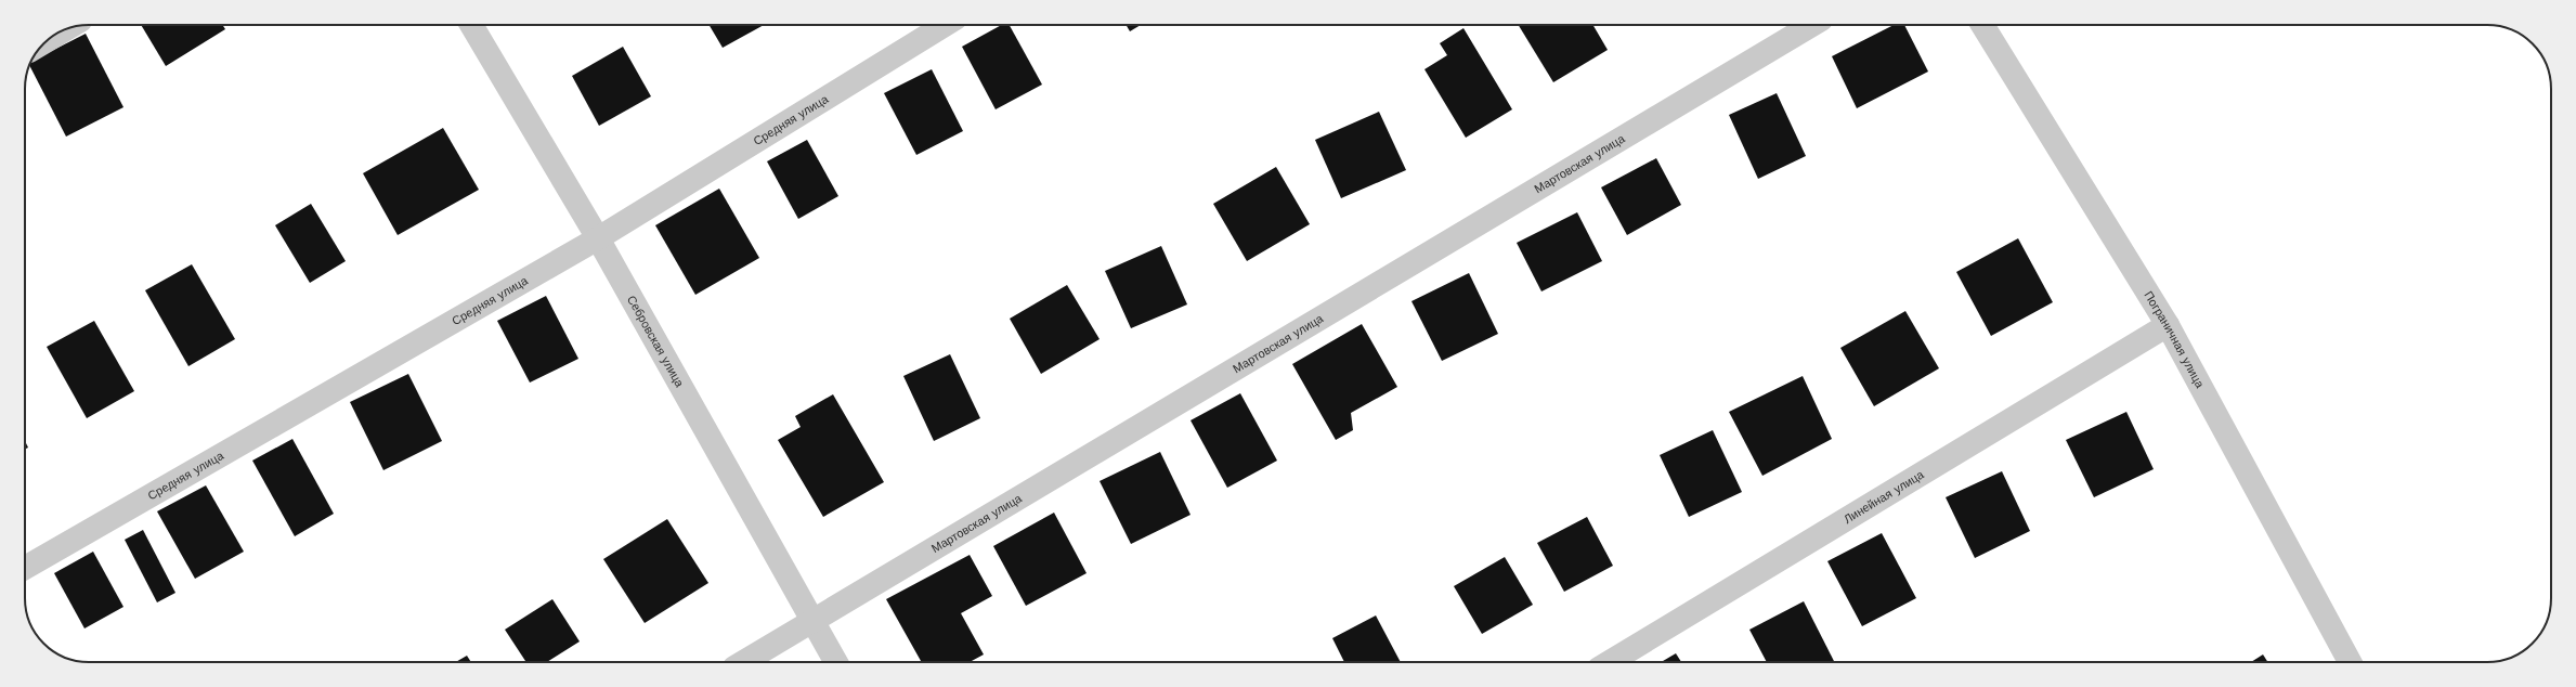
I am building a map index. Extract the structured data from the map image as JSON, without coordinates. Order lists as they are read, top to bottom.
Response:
{
  "streets": {
    "street": [
      "Средняя улица",
      "Мартовская улица",
      "Пограничная улица",
      "Себровская улица",
      "Линейная улица"
    ]
  },
  "crossings": [
    ["Средняя улица", "Себровская улица"],
    ["Мартовская улица", "Себровская улица"],
    ["Пограничная улица", "Линейная улица"]
  ]
}
